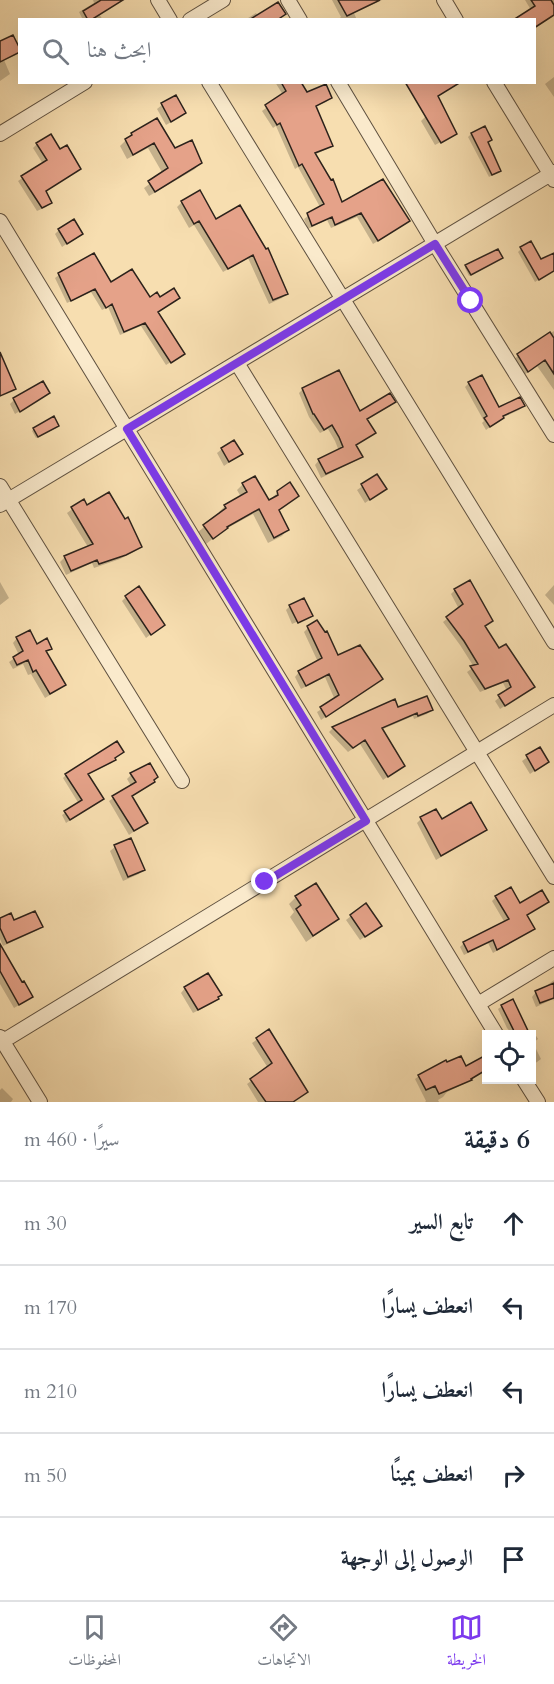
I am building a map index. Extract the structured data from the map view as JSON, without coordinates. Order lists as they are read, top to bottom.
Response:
{
  "page": {
    "search": "ابحث هنا",
    "heading": ["6 دقيقة", "سيرًا · 460 m"],
    "list": [
      ["تابع السير", "30 m"],
      ["انعطف يسارًا", "170 m"],
      ["انعطف يسارًا", "210 m"],
      ["انعطف يمينًا", "50 m"],
      "الوصول إلى الوجهة"
    ],
    "nav": ["الخريطة", "الاتجاهات", "المحفوظات"]
  }
}
